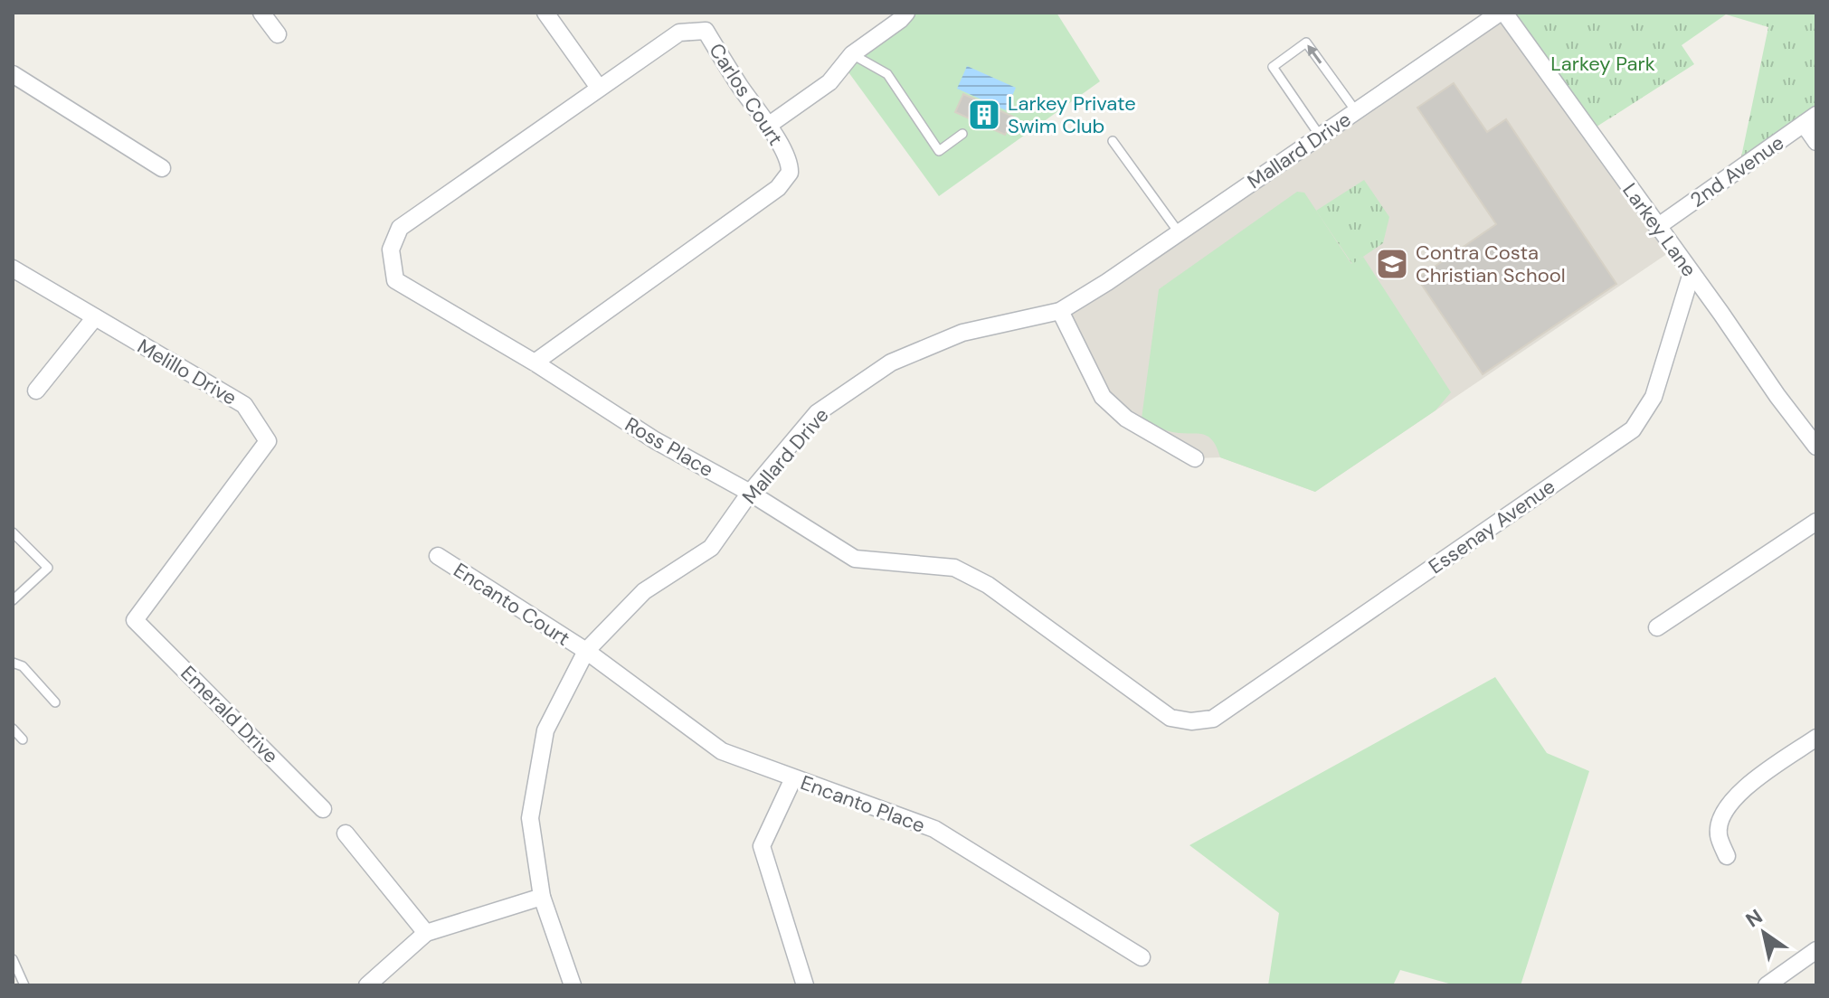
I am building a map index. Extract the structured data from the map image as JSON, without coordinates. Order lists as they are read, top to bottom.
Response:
{
  "streets": {
    "street": [
      "Carlos Court",
      "Mallard Drive",
      "2nd Avenue",
      "Larkey Lane",
      "Melillo Drive",
      "Ross Place",
      "Essenay Avenue",
      "Encanto Court",
      "Emerald Drive",
      "Encanto Place"
    ]
  },
  "crossings": [
    ["Carlos Court", "Ross Place"],
    ["Mallard Drive", "Larkey Lane"],
    ["Mallard Drive", "Ross Place"],
    ["Mallard Drive", "Encanto Court"],
    ["Mallard Drive", "Encanto Place"],
    ["2nd Avenue", "Larkey Lane"],
    ["Larkey Lane", "Essenay Avenue"],
    ["Melillo Drive", "Emerald Drive"],
    ["Ross Place", "Essenay Avenue"],
    ["Encanto Court", "Encanto Place"]
  ],
  "parks": ["Larkey Park"],
  "places": {
    "building": ["Larkey Private Swim Club"],
    "school or university": ["Contra Costa Christian School"]
  },
  "north": "top left"
}
